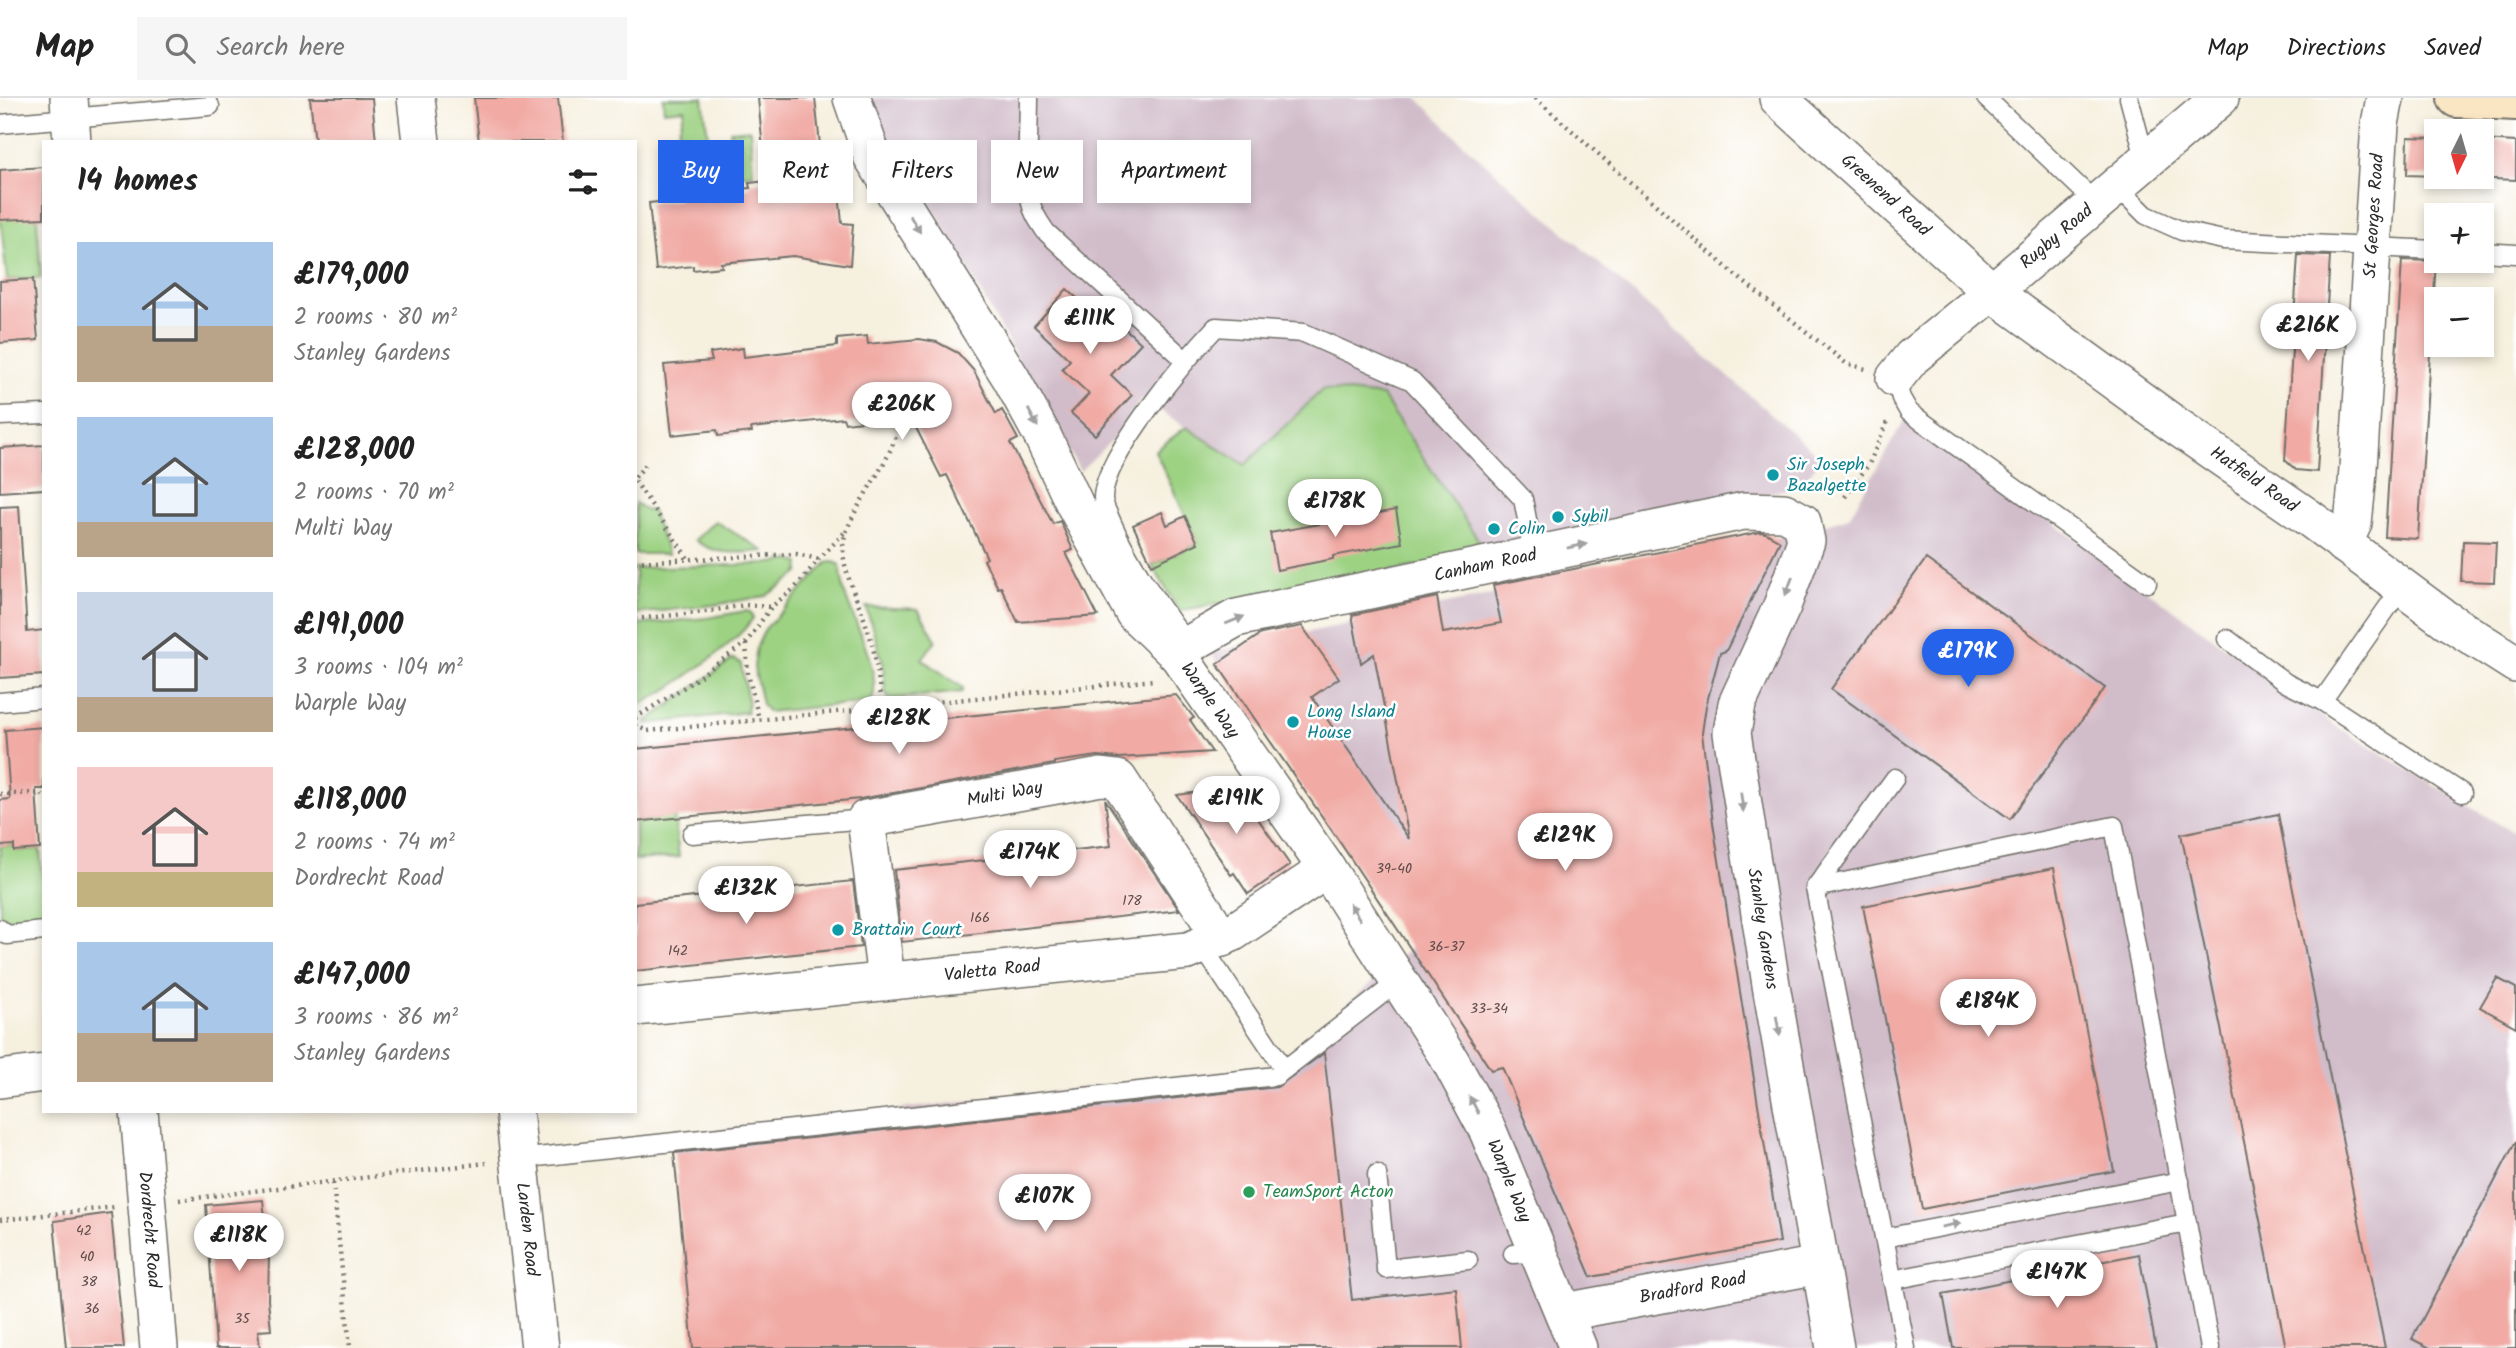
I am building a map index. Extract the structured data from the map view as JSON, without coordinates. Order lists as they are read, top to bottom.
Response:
{
  "streets": {
    "street": [
      "Greenend Road",
      "St Georges Road",
      "Rugby Road",
      "Hatfield Road",
      "Canham Road",
      "Warple Way",
      "Multi Way",
      "Stanley Gardens",
      "Valetta Road",
      "Dordrecht Road",
      "Larden Road",
      "Bradford Road"
    ]
  },
  "crossings": [
    ["Greenend Road", "Rugby Road"],
    ["Greenend Road", "Hatfield Road"],
    ["St Georges Road", "Hatfield Road"],
    ["Rugby Road", "Hatfield Road"],
    ["Canham Road", "Warple Way"],
    ["Canham Road", "Stanley Gardens"],
    ["Warple Way", "Valetta Road"],
    ["Warple Way", "Bradford Road"],
    ["Multi Way", "Valetta Road"],
    ["Stanley Gardens", "Bradford Road"]
  ],
  "one_way": ["Canham Road", "Stanley Gardens"],
  "places": [
    "Sir Joseph Bazalgette",
    "Sybil",
    "Colin",
    "Long Island House",
    "Brattain Court",
    "TeamSport Acton"
  ],
  "house_numbers": [
    "39-40",
    "178",
    "166",
    "36-37",
    "142",
    "33-34",
    "42",
    "40",
    "38",
    "36",
    "35"
  ],
  "north": "bottom",
  "page": {
    "header": "Map",
    "search": "Search here",
    "nav": ["Map", "Directions", "Saved"],
    "map_buttons": ["+", "−"],
    "chip": [
      "Buy",
      "Rent",
      "Filters",
      "New",
      "Apartment"
    ],
    "heading": "14 homes",
    "list": [
      {
        "name": "£179,000",
        "note": "2 rooms · 80 m² · Stanley Gardens"
      },
      {
        "name": "£128,000",
        "note": "2 rooms · 70 m² · Multi Way"
      },
      {
        "name": "£191,000",
        "note": "3 rooms · 104 m² · Warple Way"
      },
      {
        "name": "£118,000",
        "note": "2 rooms · 74 m² · Dordrecht Road"
      },
      {
        "name": "£147,000",
        "note": "3 rooms · 86 m² · Stanley Gardens"
      }
    ],
    "price": [
      "£111K",
      "£216K",
      "£206K",
      "£178K",
      "£179K",
      "£128K",
      "£191K",
      "£129K",
      "£174K",
      "£132K",
      "£184K",
      "£107K",
      "£118K",
      "£147K"
    ]
  }
}
